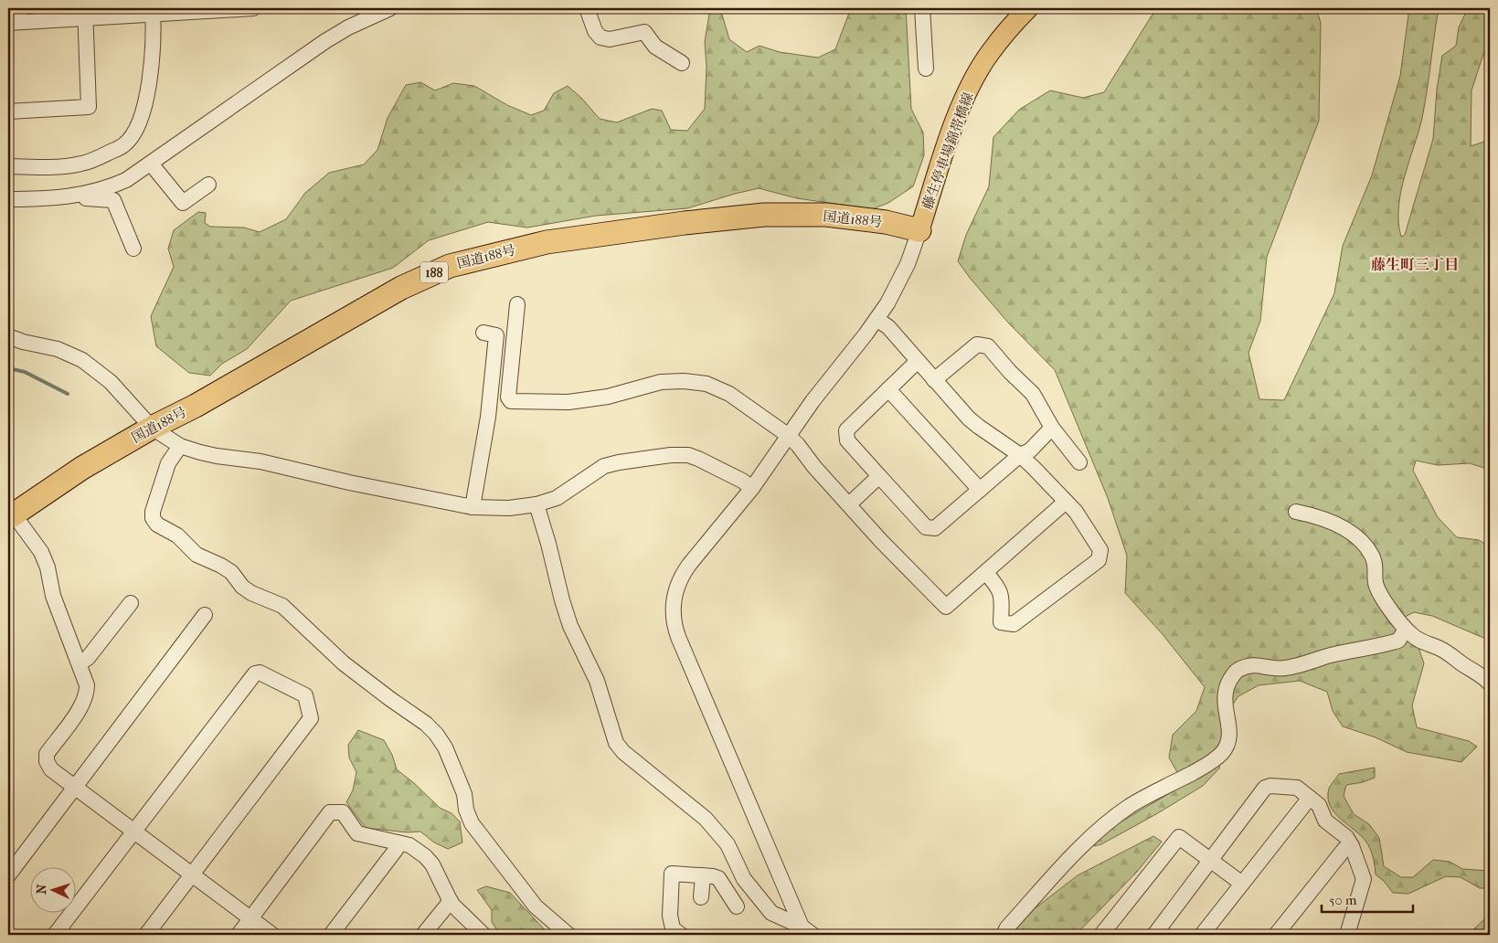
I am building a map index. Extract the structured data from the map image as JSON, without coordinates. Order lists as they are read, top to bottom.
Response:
{
  "streets": {
    "highway": ["国道188号", "188"],
    "main road": ["藤生停車場錦帯橋線"]
  },
  "crossings": [
    ["藤生停車場錦帯橋線", "国道188号"]
  ],
  "districts": ["藤生町三丁目"],
  "scale_bar": "50 m",
  "north": "left"
}
